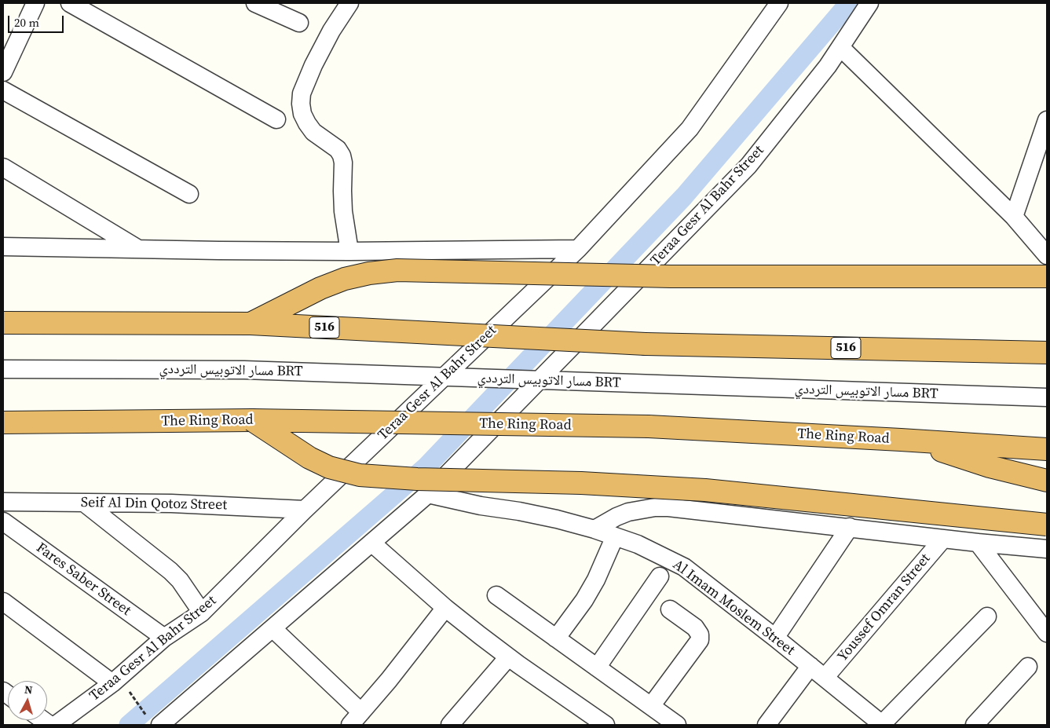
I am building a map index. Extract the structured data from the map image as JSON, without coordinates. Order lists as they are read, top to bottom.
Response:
{
  "streets": {
    "highway": ["516", "The Ring Road"],
    "street": [
      "Teraa Gesr Al Bahr Street",
      "مسار الاتوبيس الترددي BRT",
      "Seif Al Din Qotoz Street",
      "Fares Saber Street",
      "Al Imam Moslem Street",
      "Youssef Omran Street"
    ]
  },
  "crossings": [
    ["Teraa Gesr Al Bahr Street", "Seif Al Din Qotoz Street"],
    ["Teraa Gesr Al Bahr Street", "Fares Saber Street"],
    ["Teraa Gesr Al Bahr Street", "Al Imam Moslem Street"],
    ["Al Imam Moslem Street", "Youssef Omran Street"]
  ],
  "scale_bar": "20 m",
  "north": "top"
}
